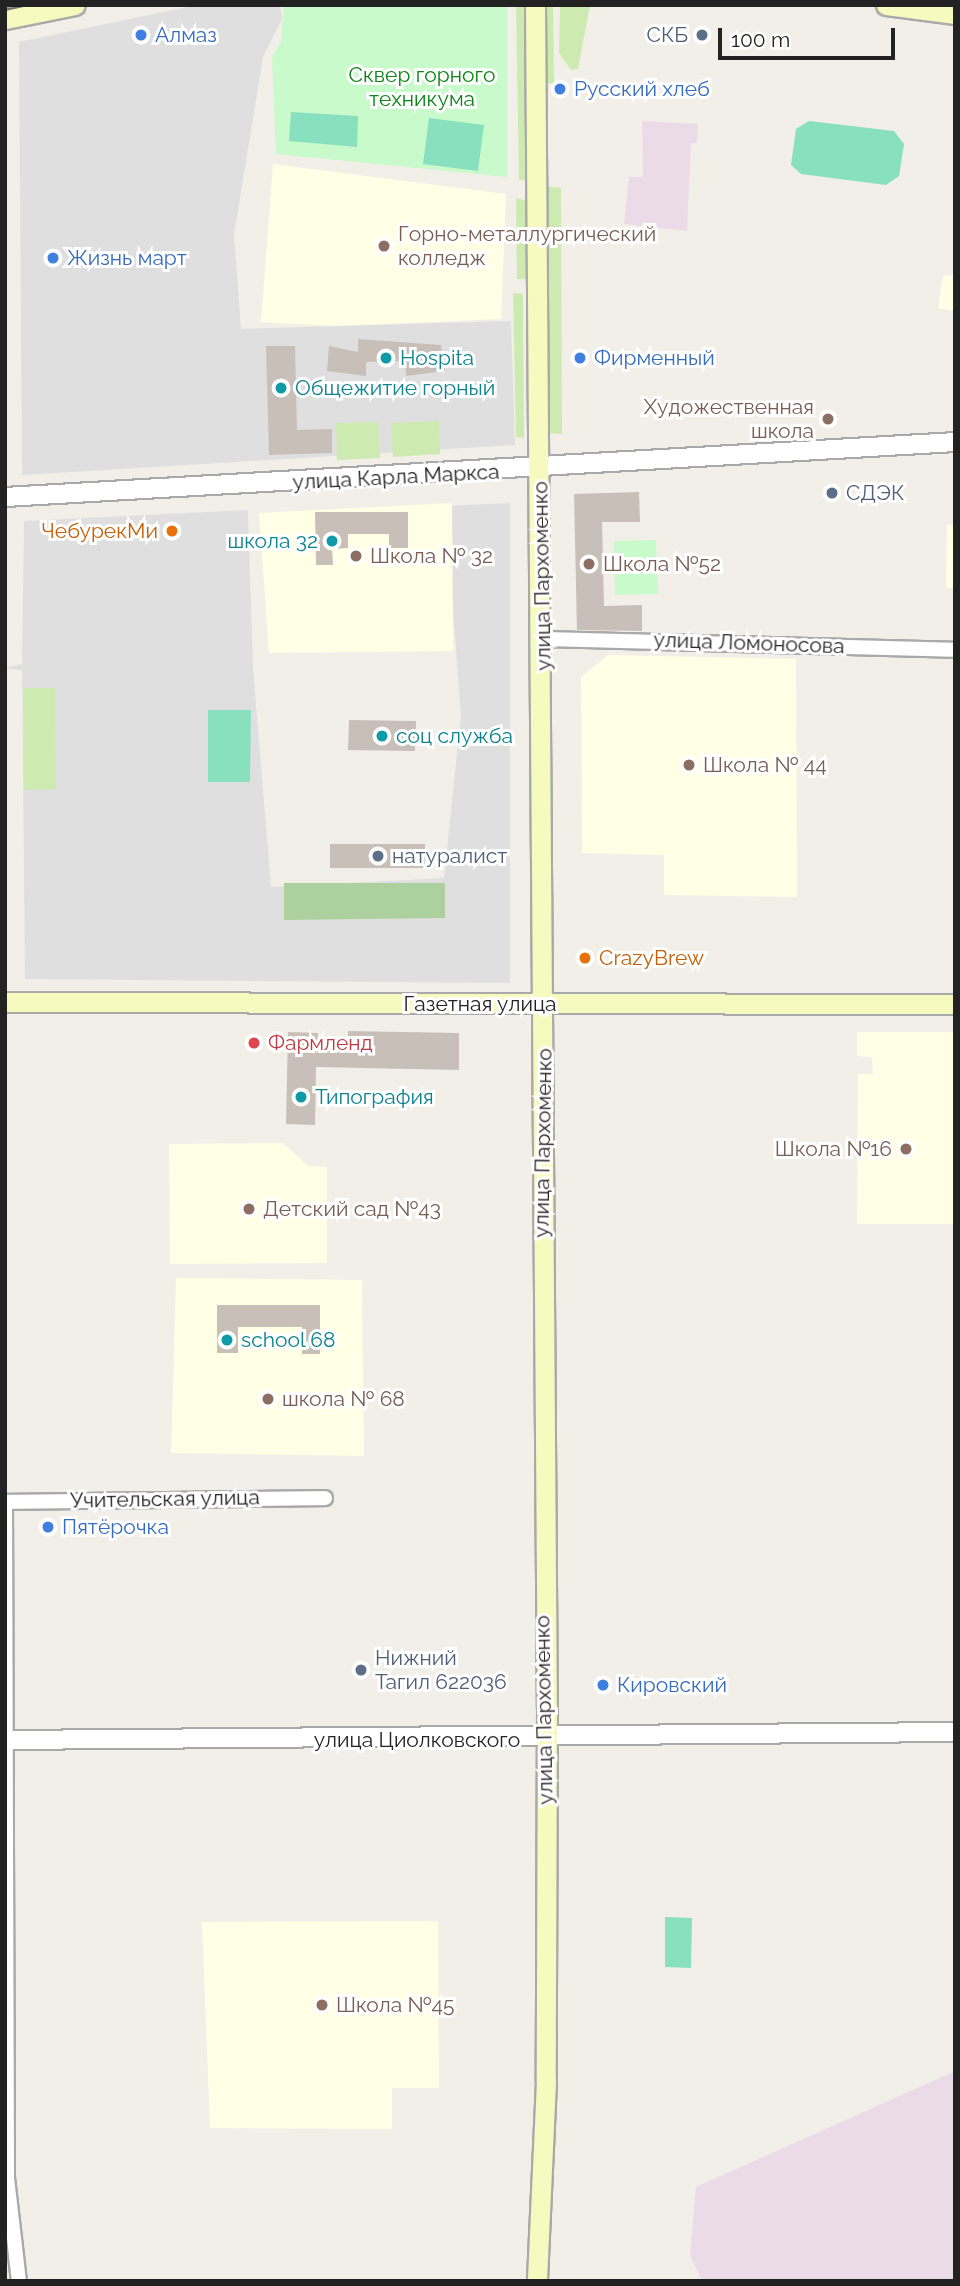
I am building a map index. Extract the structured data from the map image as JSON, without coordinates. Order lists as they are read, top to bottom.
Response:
{
  "streets": {
    "main road": ["улица Пархоменко", "Газетная улица"],
    "street": [
      "улица Карла Маркса",
      "улица Ломоносова",
      "Учительская улица",
      "улица Циолковского"
    ]
  },
  "crossings": [
    ["улица Карла Маркса", "улица Пархоменко"],
    ["улица Пархоменко", "улица Ломоносова"],
    ["улица Пархоменко", "Газетная улица"],
    ["улица Пархоменко", "улица Циолковского"]
  ],
  "parks": ["Сквер горного техникума"],
  "places": [
    "Алмаз",
    "СКБ",
    "Русский хлеб",
    "Горно-металлургический колледж",
    "Жизнь март",
    "Hospita",
    "Фирменный",
    "Общежитие горный",
    "Художественная школа",
    "СДЭК",
    "ЧебурекМи",
    "школа 32",
    "Школа № 32",
    "Школа №52",
    "соц служба",
    "Школа № 44",
    "натуралист",
    "CrazyBrew",
    "Фармленд",
    "Типография",
    "Школа №16",
    "Детский сад №43",
    "school 68",
    "школа № 68",
    "Пятёрочка",
    "Нижний Тагил 622036",
    "Кировский",
    "Школа №45"
  ],
  "scale_bar": "100 m"
}
